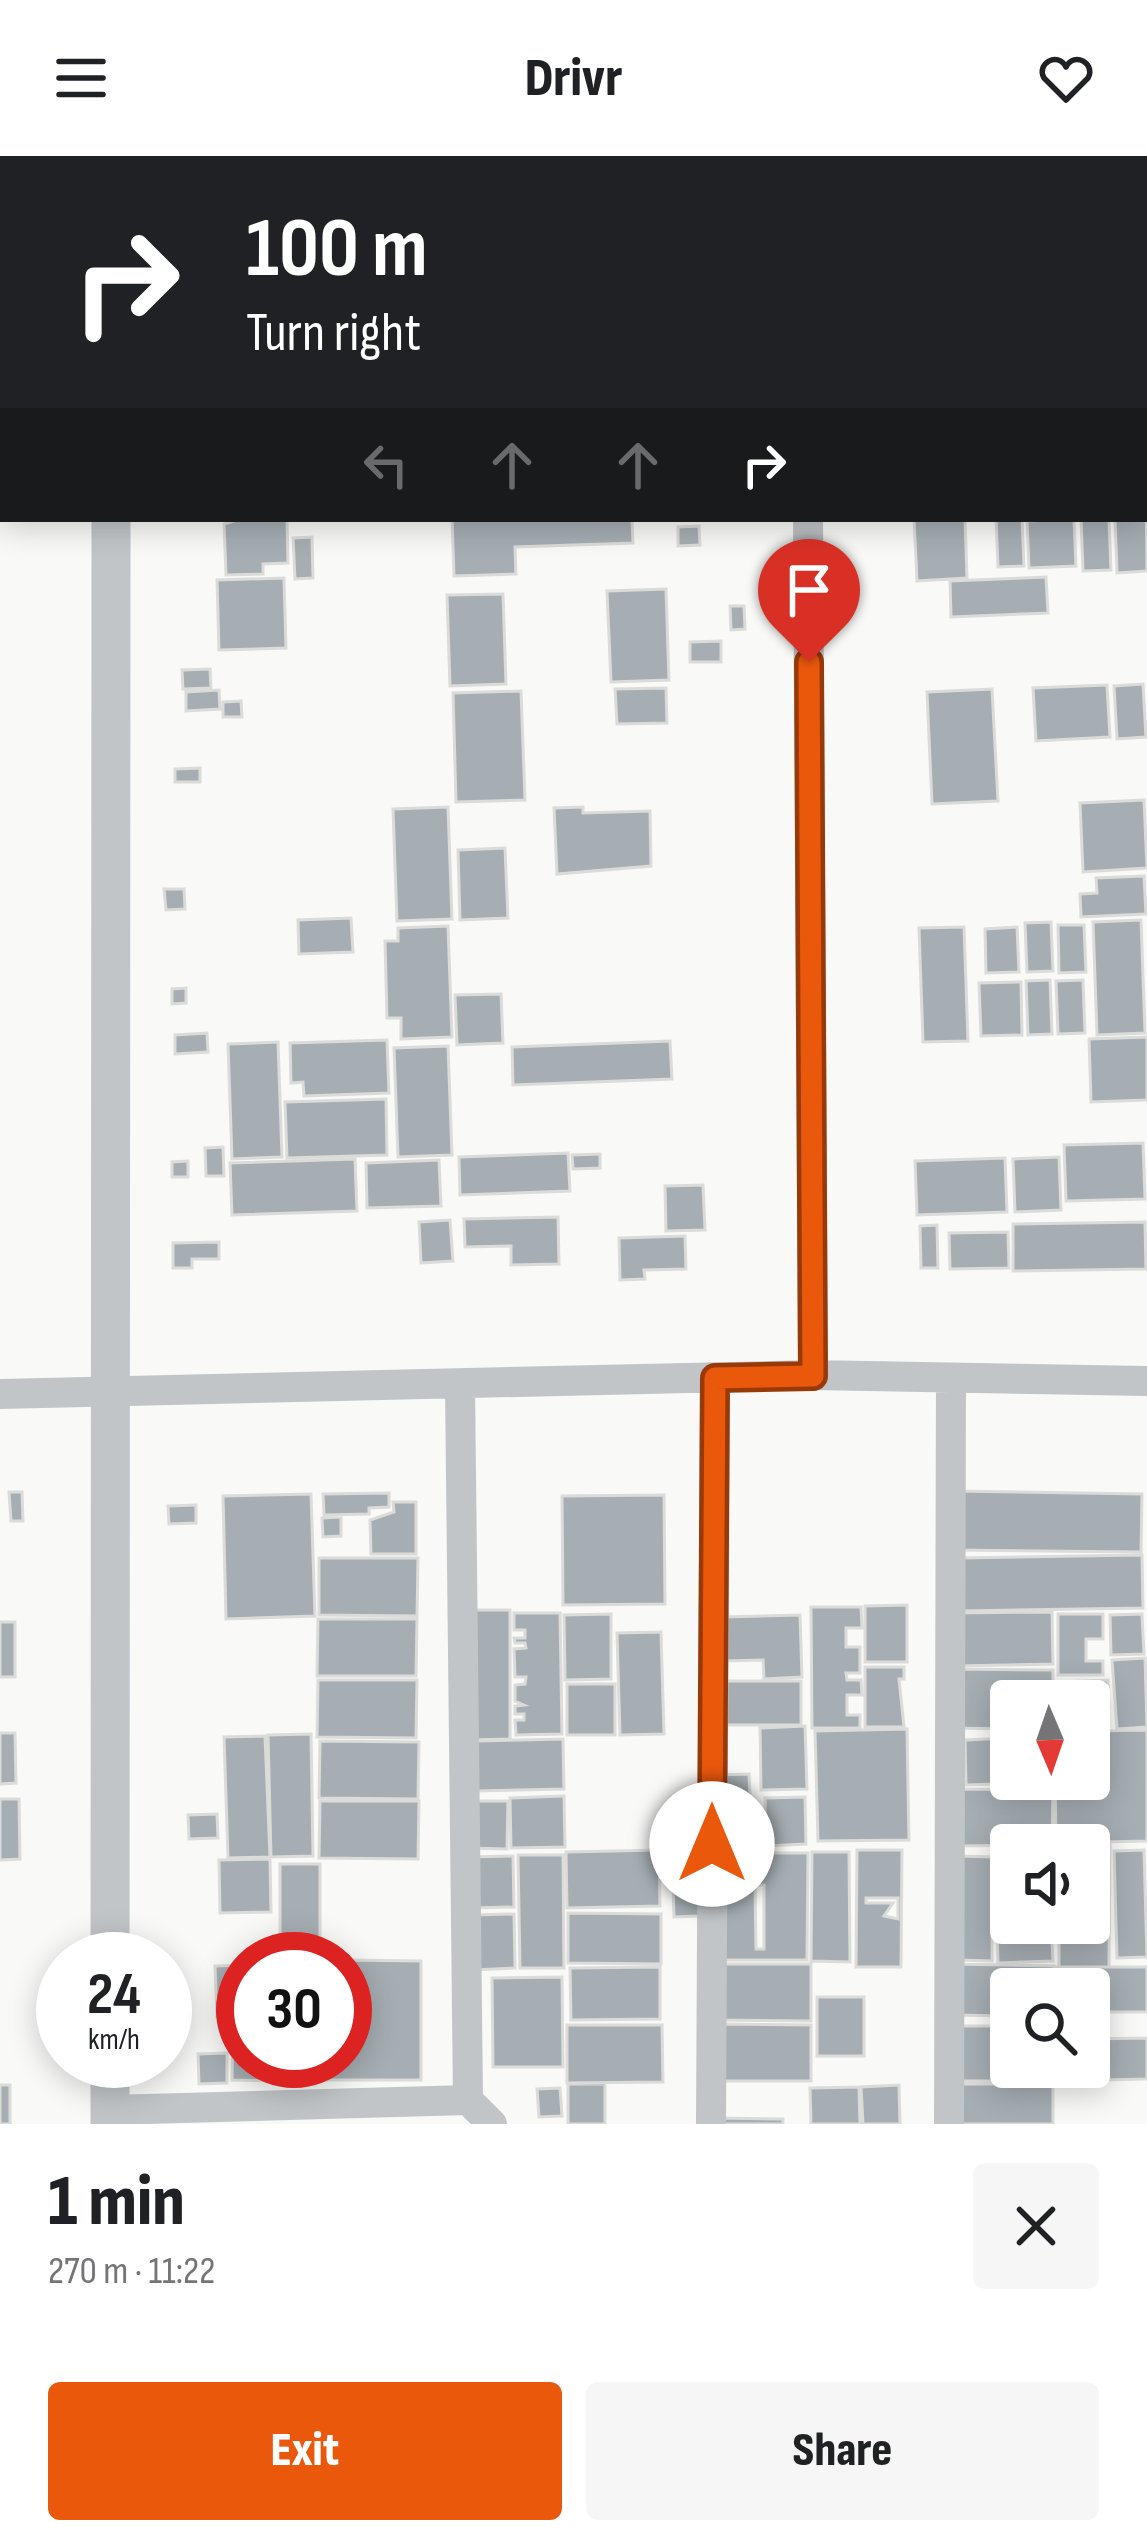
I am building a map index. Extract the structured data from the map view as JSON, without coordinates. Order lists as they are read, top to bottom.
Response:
{
  "north": "bottom",
  "page": {
    "header": "Drivr",
    "turn": ["100 m", "Turn right"],
    "speed": "24 km/h",
    "limit": "30",
    "heading": ["1 min", "270 m · 11:22"],
    "buttons": ["Exit", "Share"]
  }
}
